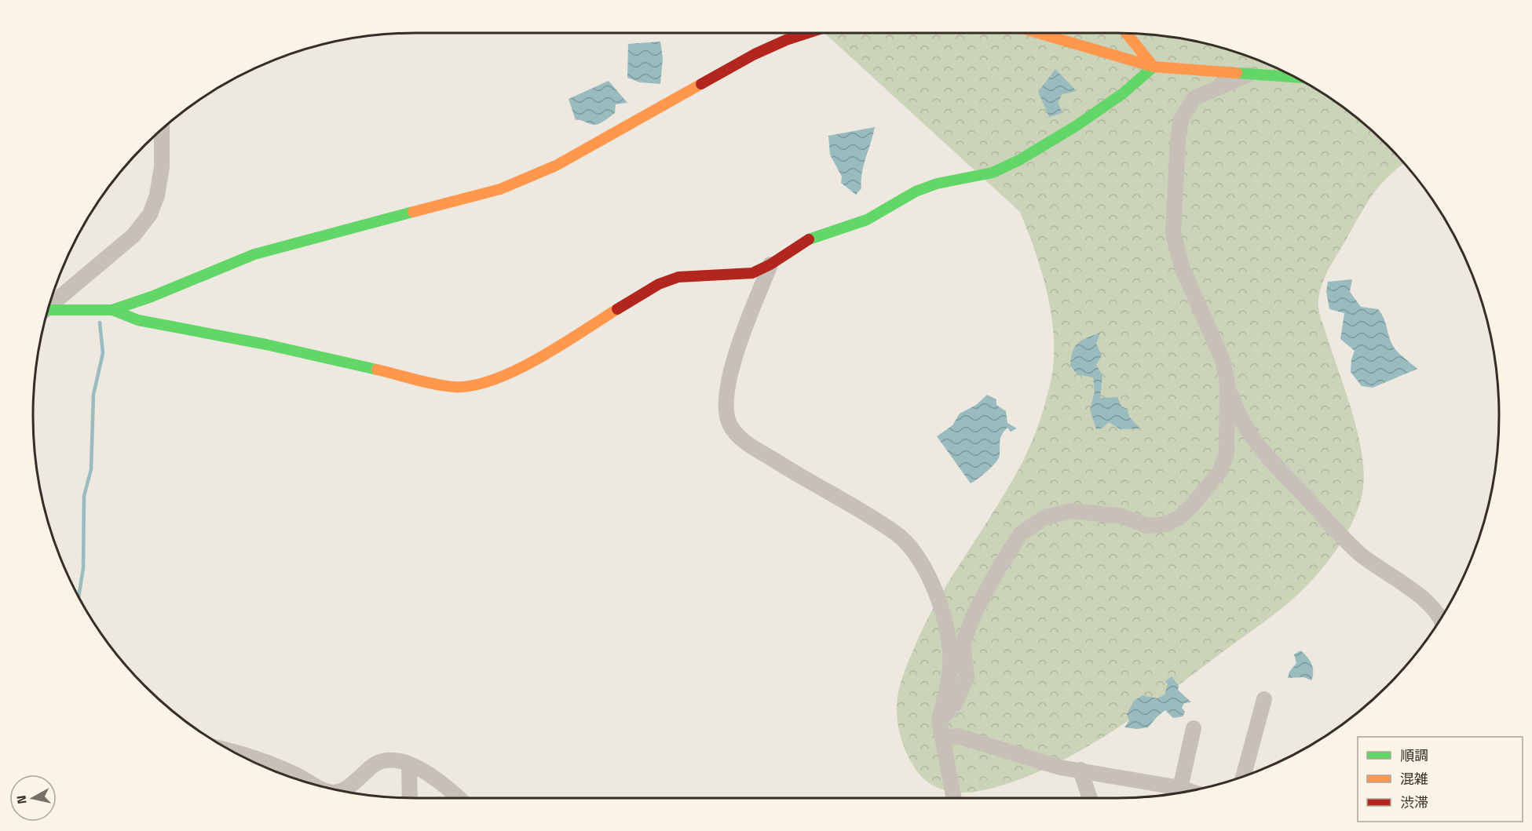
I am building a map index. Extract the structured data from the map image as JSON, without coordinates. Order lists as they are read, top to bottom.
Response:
{
  "legend": ["順調", "混雑", "渋滞"],
  "north": "left"
}
